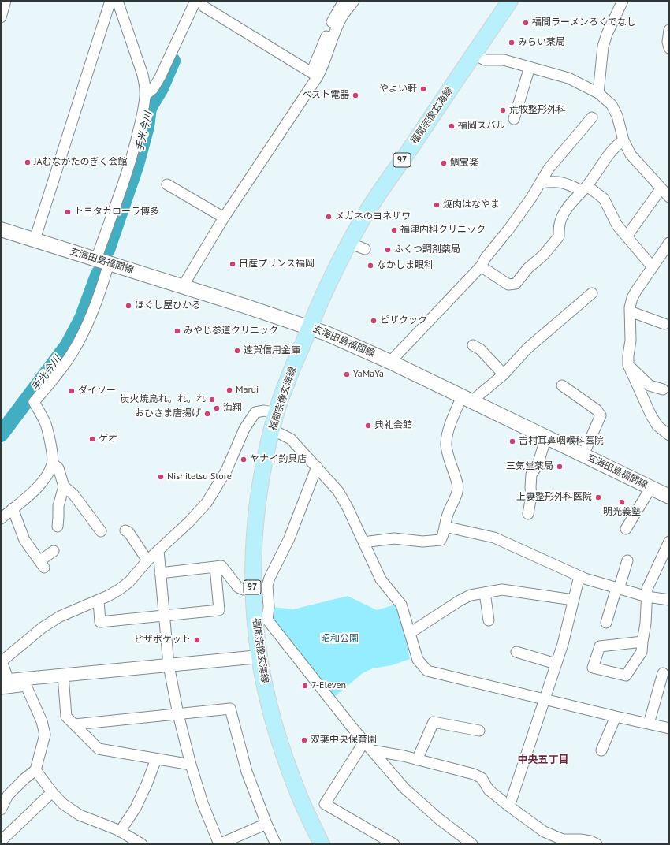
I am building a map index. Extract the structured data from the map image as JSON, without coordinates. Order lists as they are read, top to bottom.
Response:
{
  "streets": {
    "main road": ["福間宗像玄海線", "97", "玄海田島福間線"]
  },
  "crossings": [
    ["福間宗像玄海線", "玄海田島福間線"]
  ],
  "districts": ["中央五丁目"],
  "water": ["手光今川"],
  "parks": ["昭和公園"],
  "places": [
    "福間ラーメンろくでなし",
    "みらい薬局",
    "やよい軒",
    "ベスト電器",
    "荒牧整形外科",
    "福岡スバル",
    "JAむなかたのぎく会館",
    "鯛宝楽",
    "焼肉はなやま",
    "トヨタカローラ博多",
    "メガネのヨネザワ",
    "福津内科クリニック",
    "ふくつ調剤薬局",
    "日産プリンス福岡",
    "なかしま眼科",
    "ほぐし屋ひかる",
    "ピザクック",
    "みやじ参道クリニック",
    "遠賀信用金庫",
    "YaMaYa",
    "Marui",
    "ダイソー",
    "炭火焼鳥れ。れ。れ",
    "海翔",
    "おひさま唐揚げ",
    "典礼会館",
    "ゲオ",
    "吉村耳鼻咽喉科医院",
    "ヤナイ釣具店",
    "三気堂薬局",
    "Nishitetsu Store",
    "上妻整形外科医院",
    "明光義塾",
    "ピザポケット",
    "7-Eleven",
    "双葉中央保育園"
  ]
}
